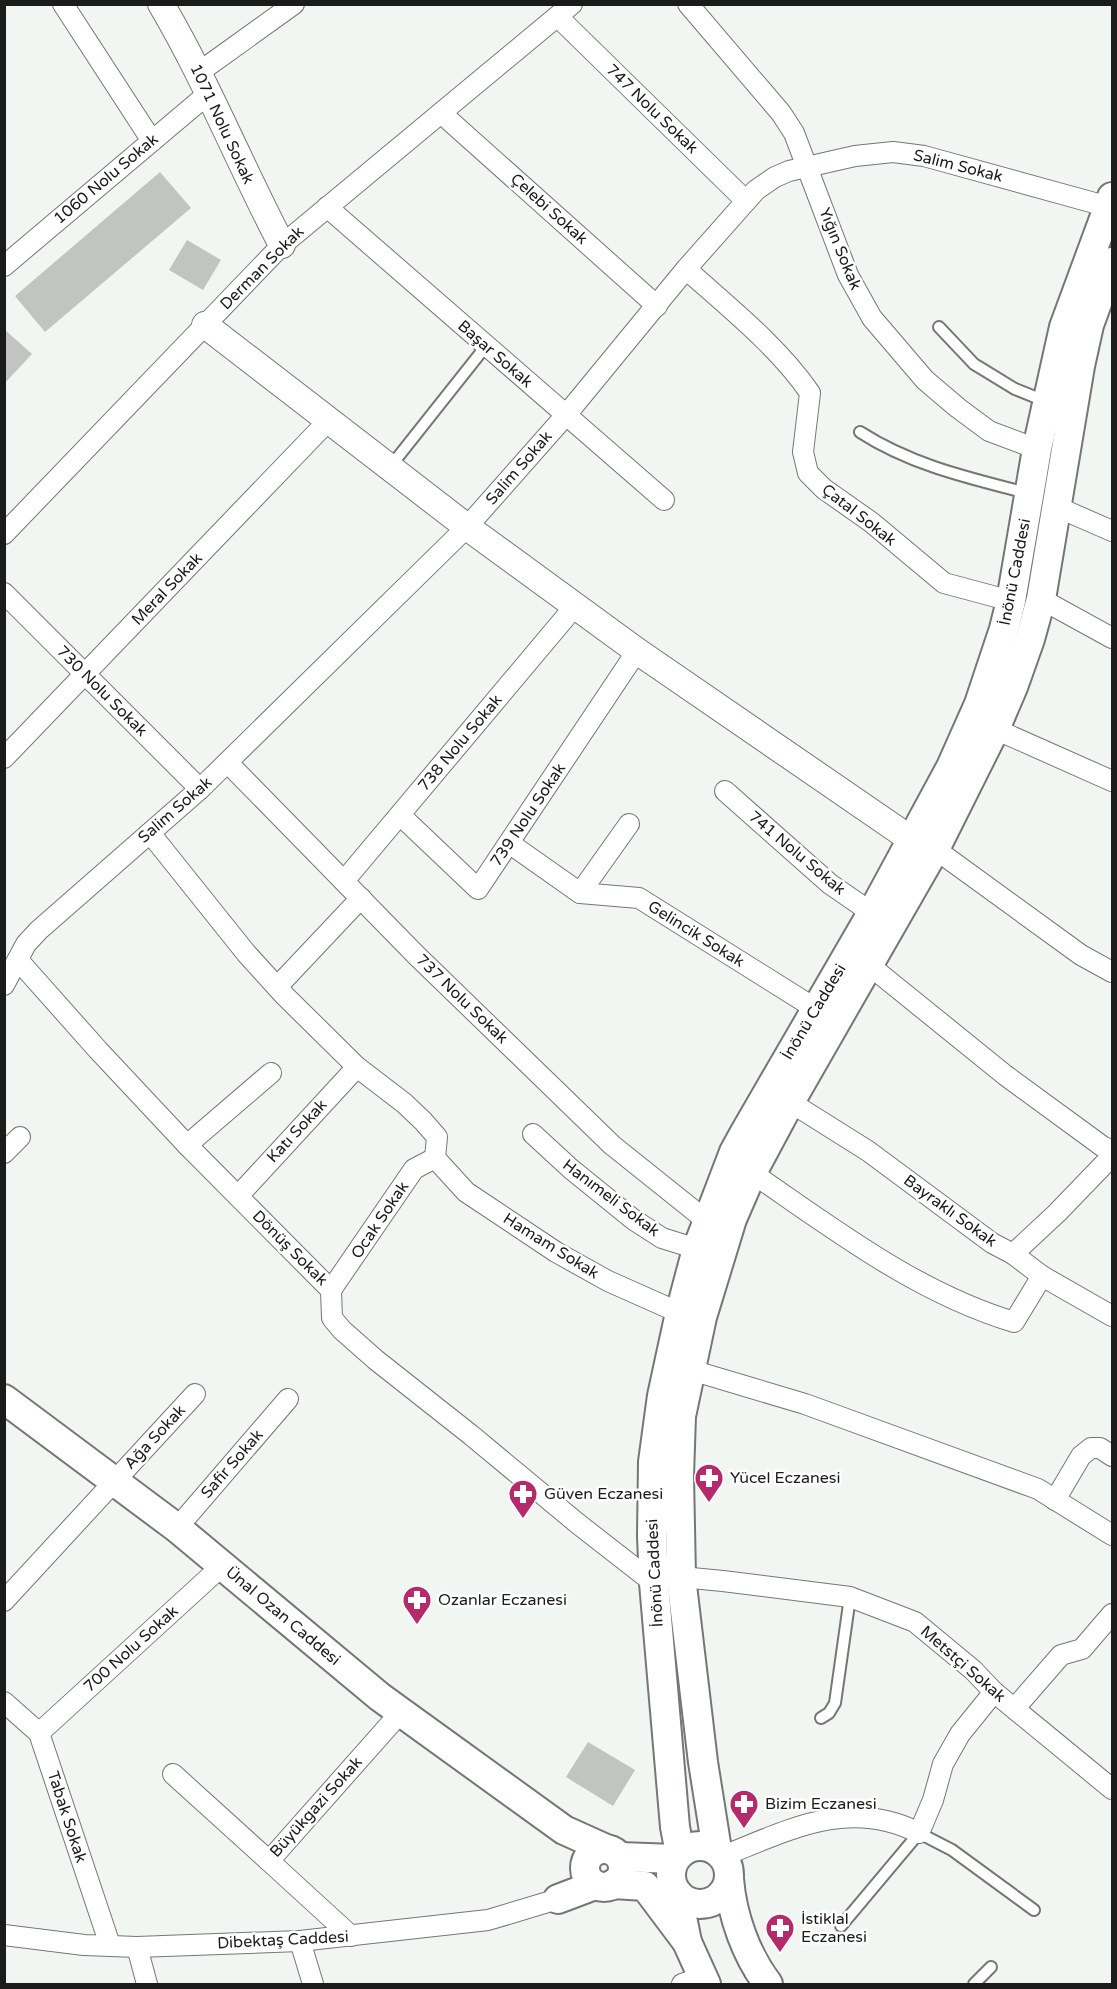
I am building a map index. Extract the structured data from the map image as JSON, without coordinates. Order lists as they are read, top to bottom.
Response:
{
  "streets": {
    "main road": ["İnönü Caddesi", "Ünal Ozan Caddesi"],
    "street": [
      "747 Nolu Sokak",
      "1071 Nolu Sokak",
      "Salim Sokak",
      "1060 Nolu Sokak",
      "Çelebi Sokak",
      "Yığın Sokak",
      "Derman Sokak",
      "Başar Sokak",
      "Çatal Sokak",
      "Meral Sokak",
      "730 Nolu Sokak",
      "738 Nolu Sokak",
      "739 Nolu Sokak",
      "741 Nolu Sokak",
      "Gelincik Sokak",
      "737 Nolu Sokak",
      "Katı Sokak",
      "Hanımeli Sokak",
      "Bayraklı Sokak",
      "Ocak Sokak",
      "Hamam Sokak",
      "Dönüş Sokak",
      "Ağa Sokak",
      "Safir Sokak",
      "700 Nolu Sokak",
      "Metstçi Sokak",
      "Büyükgazi Sokak",
      "Tabak Sokak",
      "Dibektaş Caddesi"
    ]
  },
  "crossings": [
    ["747 Nolu Sokak", "Salim Sokak"],
    ["747 Nolu Sokak", "Derman Sokak"],
    ["1071 Nolu Sokak", "1060 Nolu Sokak"],
    ["1071 Nolu Sokak", "Derman Sokak"],
    ["Salim Sokak", "Çelebi Sokak"],
    ["Salim Sokak", "Yığın Sokak"],
    ["Salim Sokak", "Başar Sokak"],
    ["Salim Sokak", "Çatal Sokak"],
    ["Salim Sokak", "İnönü Caddesi"],
    ["Salim Sokak", "730 Nolu Sokak"],
    ["Salim Sokak", "737 Nolu Sokak"],
    ["Salim Sokak", "Dönüş Sokak"],
    ["Çelebi Sokak", "Derman Sokak"],
    ["Yığın Sokak", "İnönü Caddesi"],
    ["Derman Sokak", "Başar Sokak"],
    ["Çatal Sokak", "İnönü Caddesi"],
    ["İnönü Caddesi", "741 Nolu Sokak"],
    ["İnönü Caddesi", "Gelincik Sokak"],
    ["İnönü Caddesi", "737 Nolu Sokak"],
    ["İnönü Caddesi", "Hanımeli Sokak"],
    ["İnönü Caddesi", "Bayraklı Sokak"],
    ["İnönü Caddesi", "Hamam Sokak"],
    ["İnönü Caddesi", "Dönüş Sokak"],
    ["İnönü Caddesi", "Metstçi Sokak"],
    ["Meral Sokak", "730 Nolu Sokak"],
    ["738 Nolu Sokak", "739 Nolu Sokak"],
    ["738 Nolu Sokak", "737 Nolu Sokak"],
    ["Katı Sokak", "Dönüş Sokak"],
    ["Ocak Sokak", "Hamam Sokak"],
    ["Ocak Sokak", "Dönüş Sokak"],
    ["Dönüş Sokak", "Metstçi Sokak"],
    ["Ağa Sokak", "Ünal Ozan Caddesi"],
    ["Safir Sokak", "Ünal Ozan Caddesi"],
    ["Ünal Ozan Caddesi", "700 Nolu Sokak"],
    ["Ünal Ozan Caddesi", "Büyükgazi Sokak"],
    ["700 Nolu Sokak", "Tabak Sokak"],
    ["Tabak Sokak", "Dibektaş Caddesi"]
  ],
  "places": {
    "pharmacy": [
      "Yücel Eczanesi",
      "Güven Eczanesi",
      "Ozanlar Eczanesi",
      "Bizim Eczanesi",
      "İstiklal Eczanesi"
    ]
  }
}
